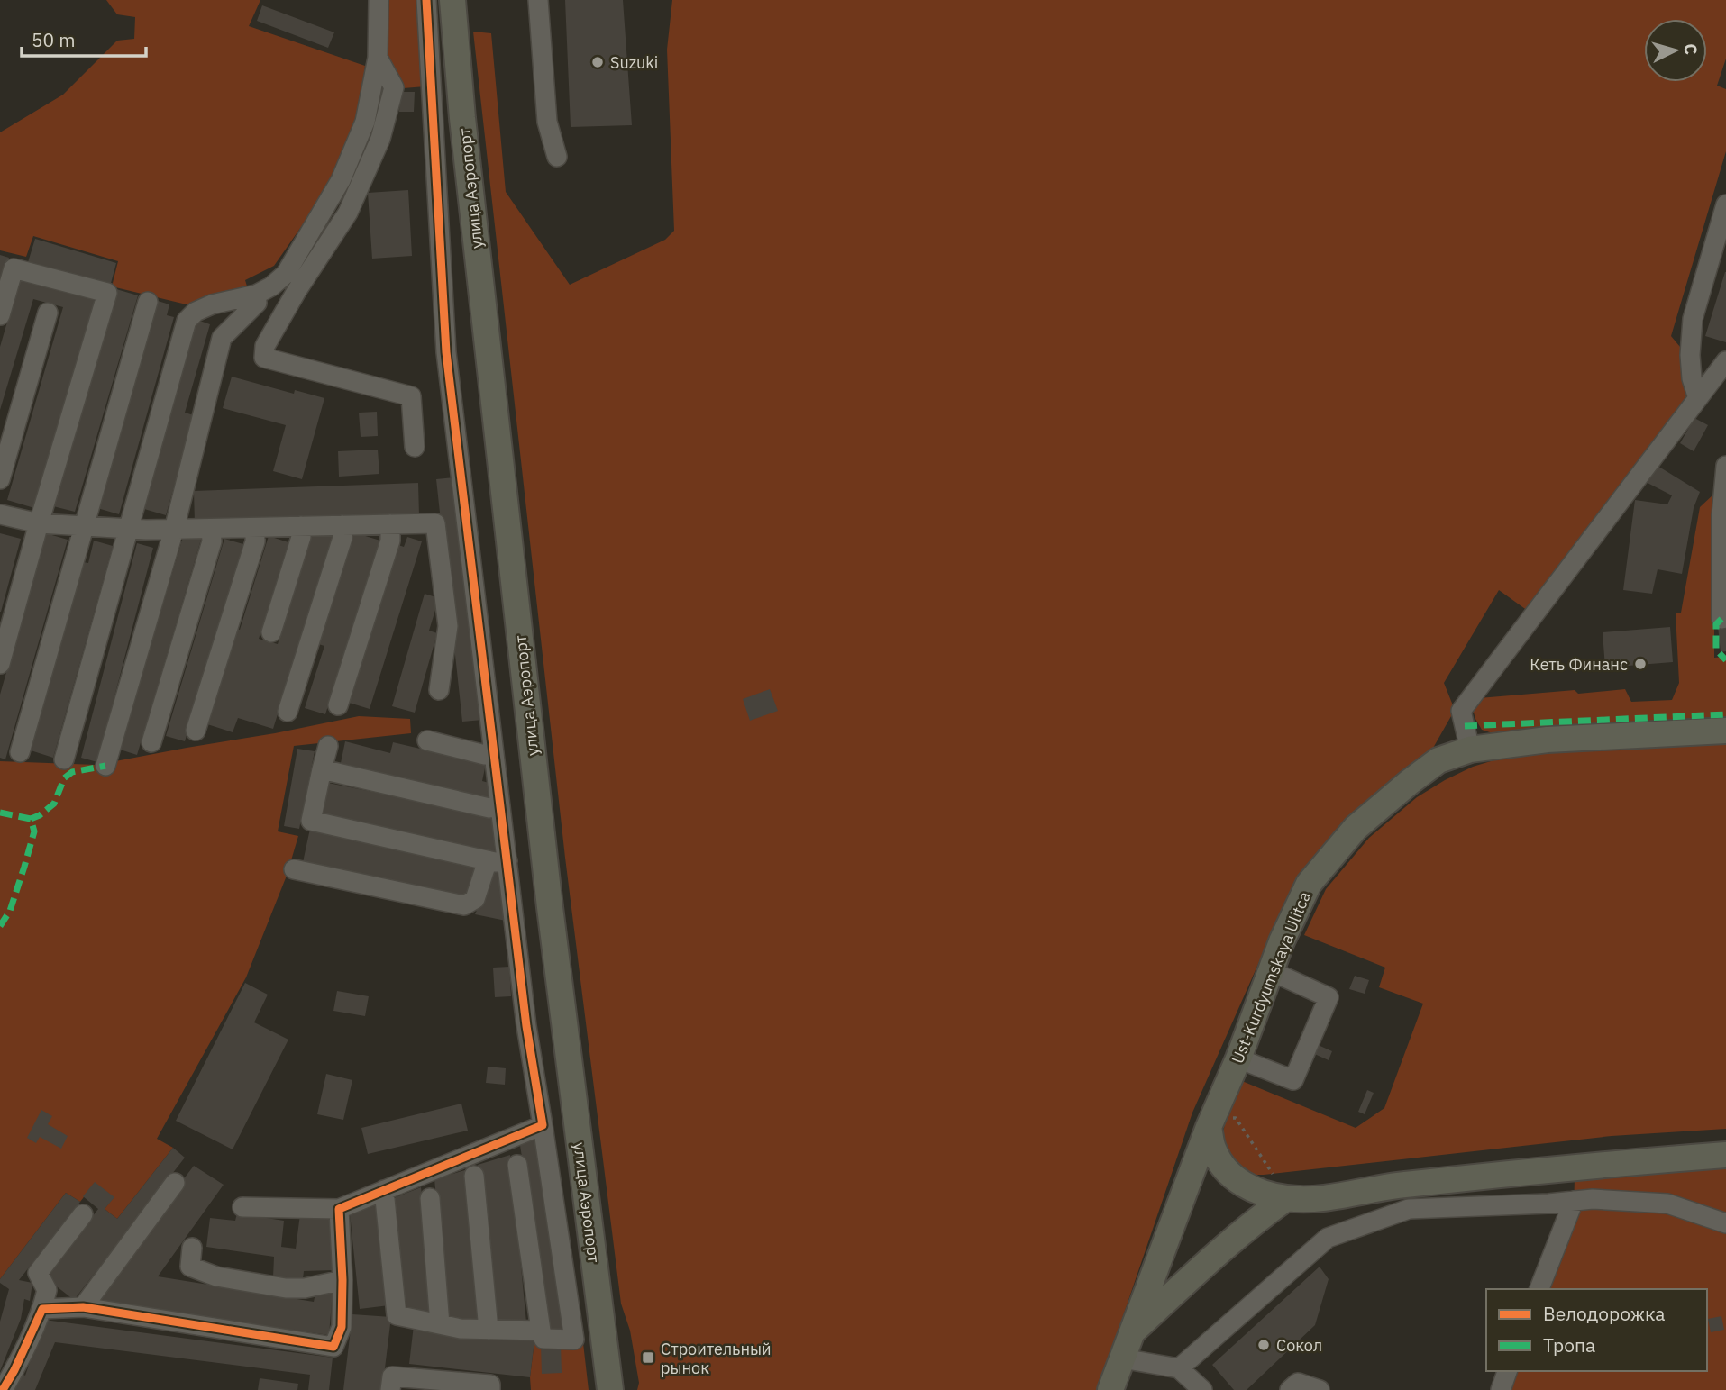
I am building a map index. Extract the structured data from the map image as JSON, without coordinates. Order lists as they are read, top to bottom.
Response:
{
  "streets": {
    "main road": ["улица Аэропорт", "Ust-Kurdyumskaya Ulitca"]
  },
  "places": {
    "other": ["Suzuki", "Кеть Финанс", "Сокол"],
    "transit": ["Строительный рынок"]
  },
  "legend": ["Велодорожка", "Тропа"],
  "scale_bar": "50 m",
  "north": "right"
}
